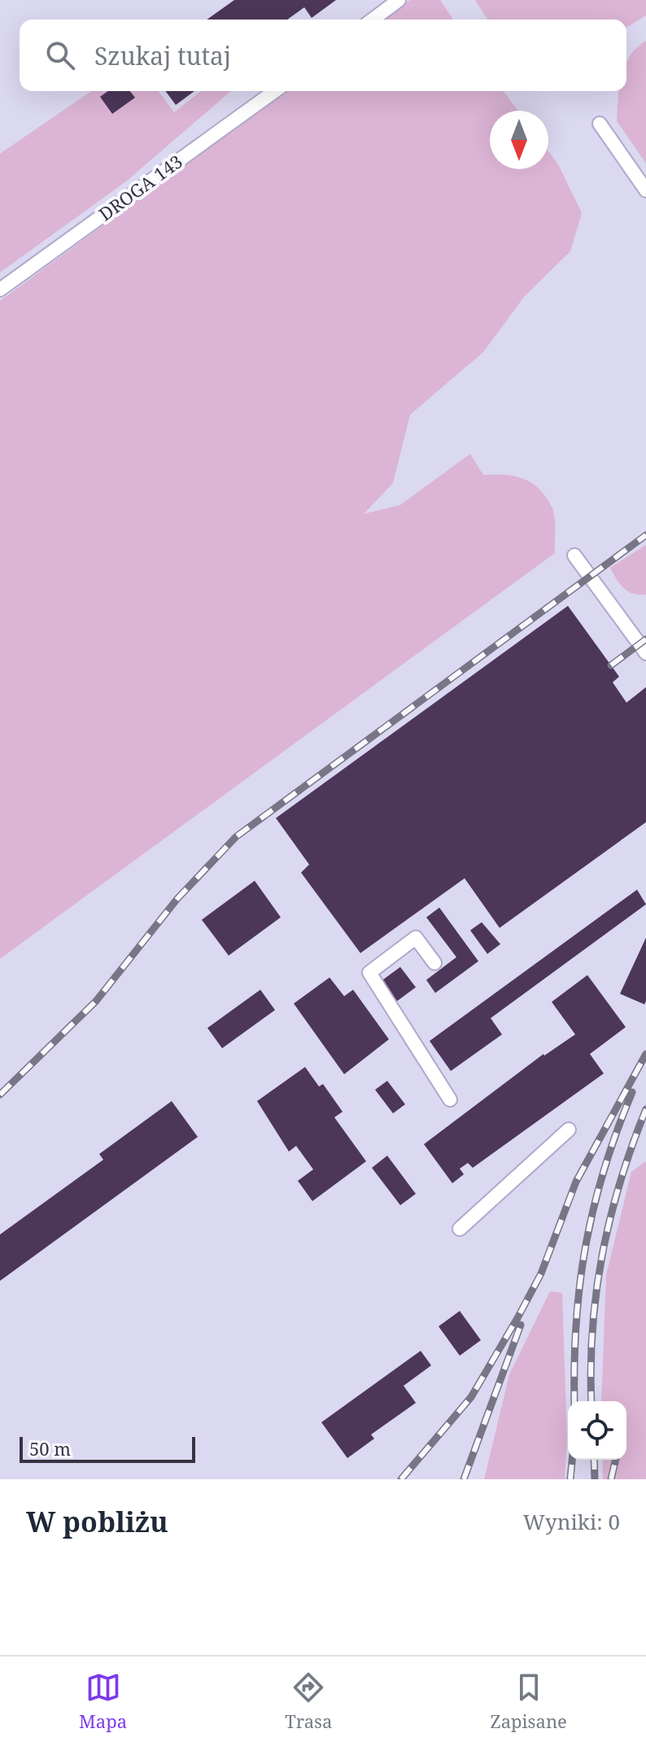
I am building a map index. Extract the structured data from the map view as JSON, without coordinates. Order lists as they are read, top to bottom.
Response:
{
  "streets": {
    "lane": ["DROGA 143"]
  },
  "scale_bar": "50 m",
  "north": "bottom",
  "page": {
    "search": "Szukaj tutaj",
    "scale": "50 m",
    "heading": ["W pobliżu", "Wyniki: 0"],
    "nav": ["Mapa", "Trasa", "Zapisane"]
  }
}
